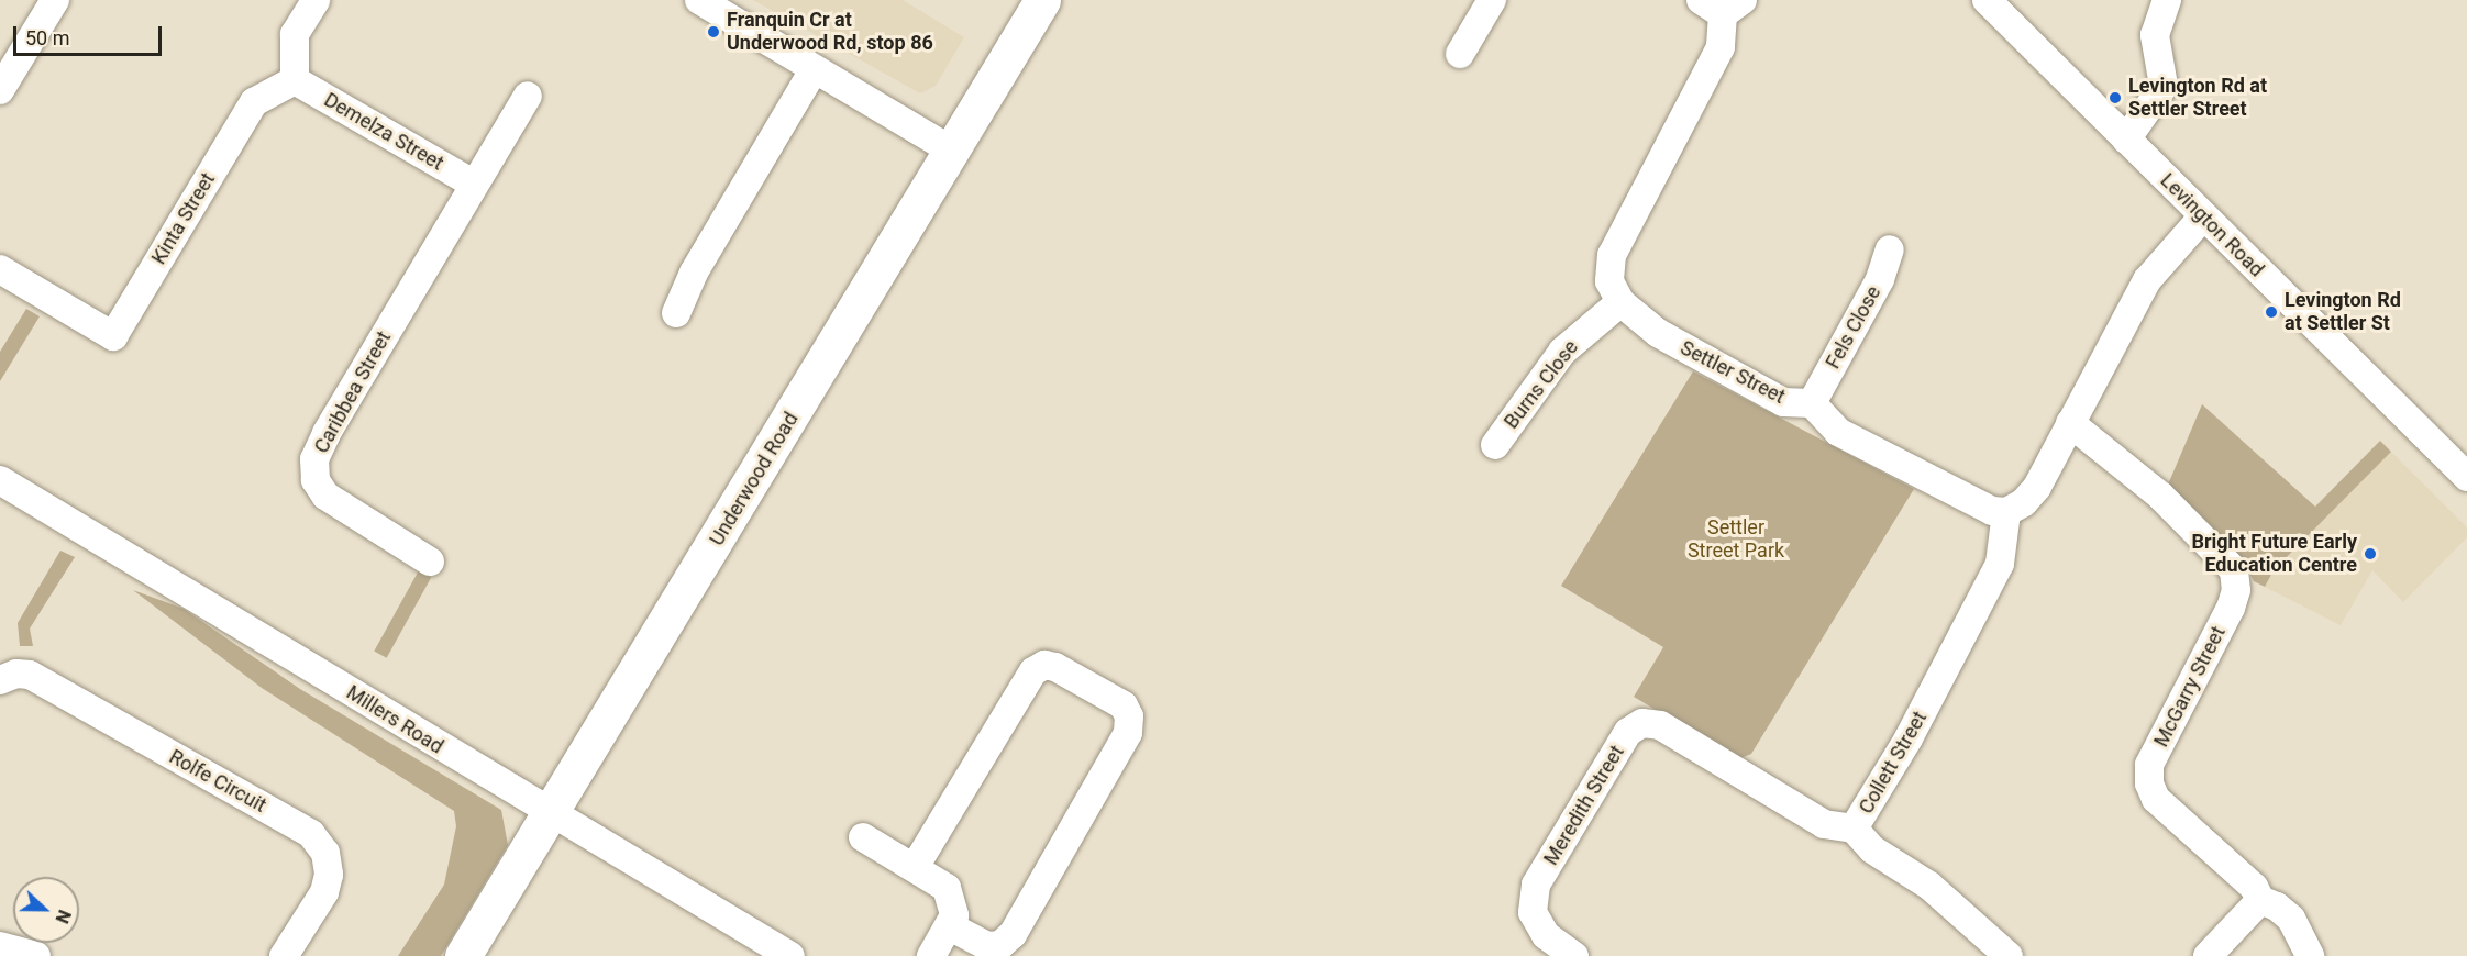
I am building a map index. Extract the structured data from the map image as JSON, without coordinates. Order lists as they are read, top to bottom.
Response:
{
  "streets": {
    "main road": ["Underwood Road"],
    "street": [
      "Demelza Street",
      "Kinta Street",
      "Levington Road",
      "Fels Close",
      "Settler Street",
      "Burns Close",
      "Caribbea Street",
      "McGarry Street",
      "Millers Road",
      "Collett Street",
      "Rolfe Circuit",
      "Meredith Street"
    ]
  },
  "crossings": [
    ["Demelza Street", "Kinta Street"],
    ["Demelza Street", "Caribbea Street"],
    ["Fels Close", "Settler Street"],
    ["Settler Street", "Burns Close"],
    ["Settler Street", "Collett Street"],
    ["Underwood Road", "Millers Road"],
    ["Collett Street", "Meredith Street"]
  ],
  "parks": ["Settler Street Park"],
  "places": [
    "Franquin Cr at Underwood Rd, stop 86",
    "Levington Rd at Settler Street",
    "Levington Rd at Settler St",
    "Bright Future Early Education Centre"
  ],
  "scale_bar": "50 m",
  "north": "right"
}
